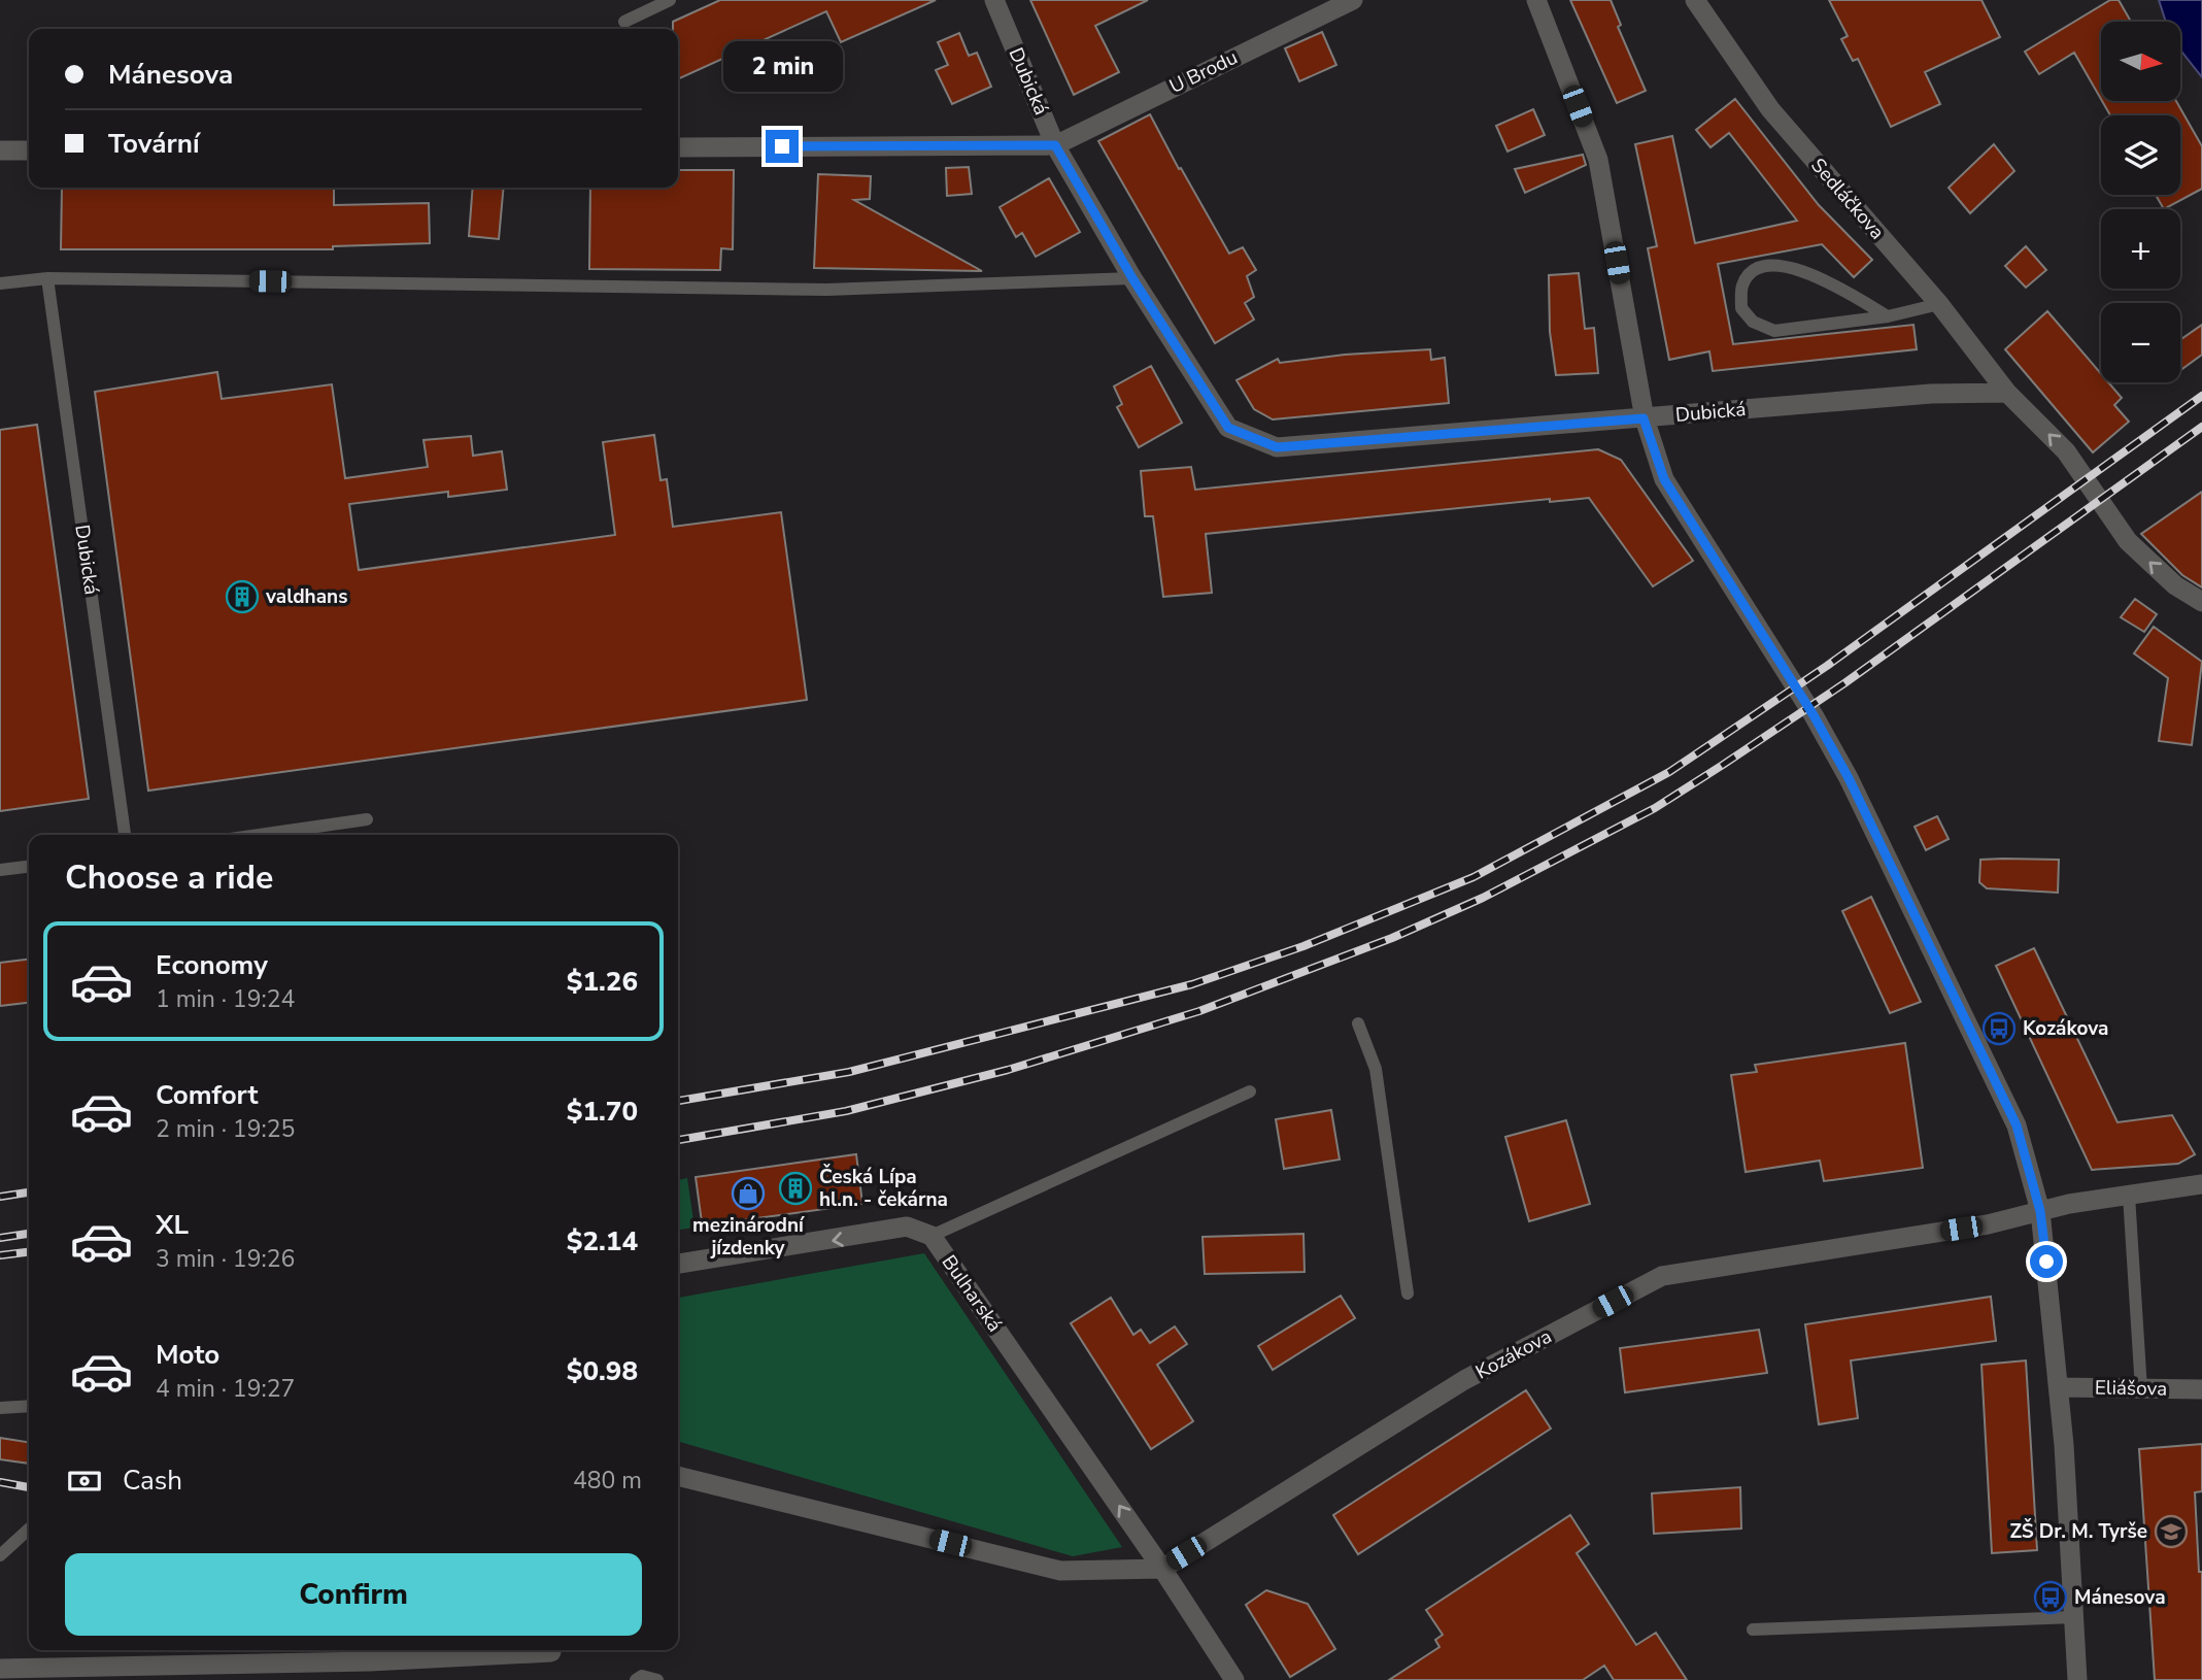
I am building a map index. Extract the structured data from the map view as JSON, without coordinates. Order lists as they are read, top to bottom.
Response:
{
  "streets": {
    "street": [
      "U Brodu",
      "Dubická",
      "Sedláčkova",
      "Bulharská",
      "Kozákova",
      "Eliášova"
    ]
  },
  "crossings": [
    ["U Brodu", "Dubická"],
    ["Dubická", "Sedláčkova"],
    ["Bulharská", "Kozákova"]
  ],
  "places": {
    "building": ["valdhans", "Česká Lípa hl.n. - čekárna"],
    "bus stop": ["Kozákova", "Mánesova"],
    "shop": ["mezinárodní jízdenky"],
    "school or university": ["ZŠ Dr. M. Tyrše"]
  },
  "north": "right",
  "page": {
    "map_buttons": ["+", "−"],
    "banner": ["Mánesova", "Tovární"],
    "bubble": "2 min",
    "heading": "Choose a ride",
    "list": [
      {
        "name": "Economy",
        "note": "1 min · 19:24",
        "value": "$1.26"
      },
      {
        "name": "Comfort",
        "note": "2 min · 19:25",
        "value": "$1.70"
      },
      {
        "name": "XL",
        "note": "3 min · 19:26",
        "value": "$2.14"
      },
      {
        "name": "Moto",
        "note": "4 min · 19:27",
        "value": "$0.98"
      }
    ],
    "pay": ["Cash", "480 m"],
    "buttons": "Confirm"
  }
}
